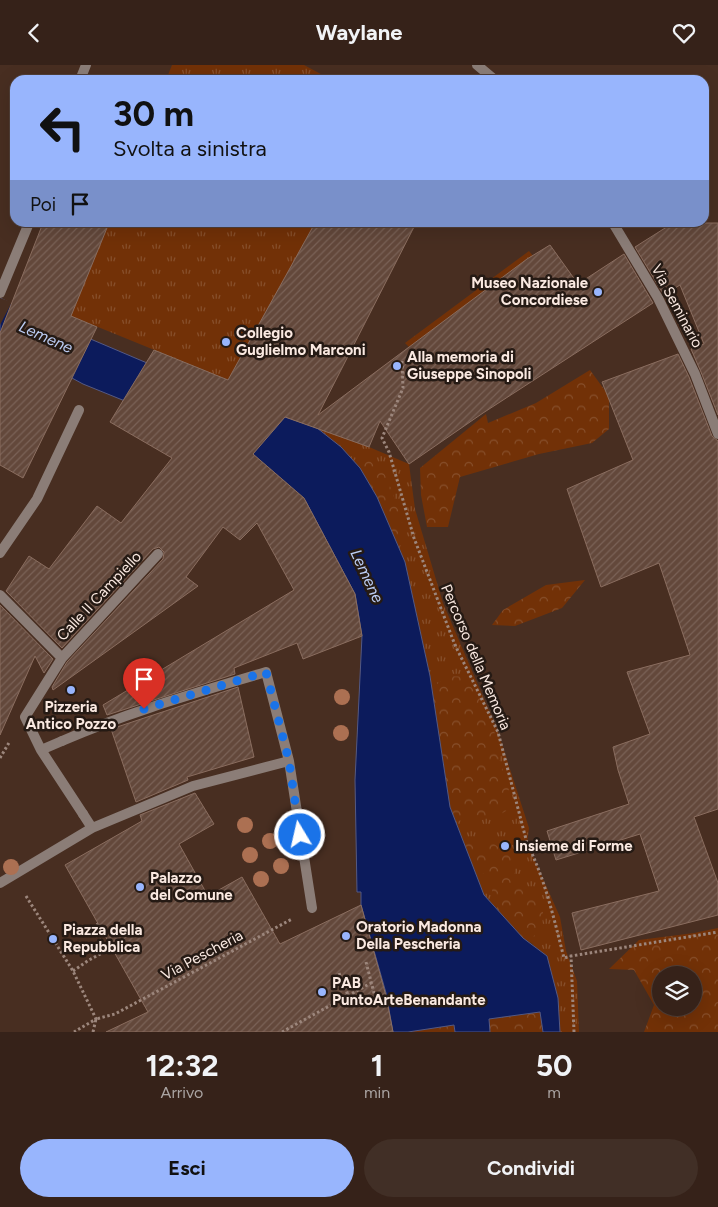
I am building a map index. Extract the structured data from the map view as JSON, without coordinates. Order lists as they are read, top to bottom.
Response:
{
  "streets": {
    "street": ["Via Seminario", "Calle II Campiello"],
    "path": ["Percorso della Memoria", "Via Pescheria"]
  },
  "water": ["Lemene"],
  "places": [
    "Museo Nazionale Concordiese",
    "Collegio Guglielmo Marconi",
    "Alla memoria di Giuseppe Sinopoli",
    "Pizzeria Antico Pozzo",
    "Insieme di Forme",
    "Palazzo del Comune",
    "Oratorio Madonna Della Pescheria",
    "Piazza della Repubblica",
    "PAB PuntoArteBenandante"
  ],
  "page": {
    "header": "Waylane",
    "turn": ["30 m", "Svolta a sinistra"],
    "then": "Poi",
    "eta": [
      "12:32",
      "Arrivo",
      "1",
      "min",
      "50",
      "m"
    ],
    "buttons": ["Esci", "Condividi"]
  }
}
